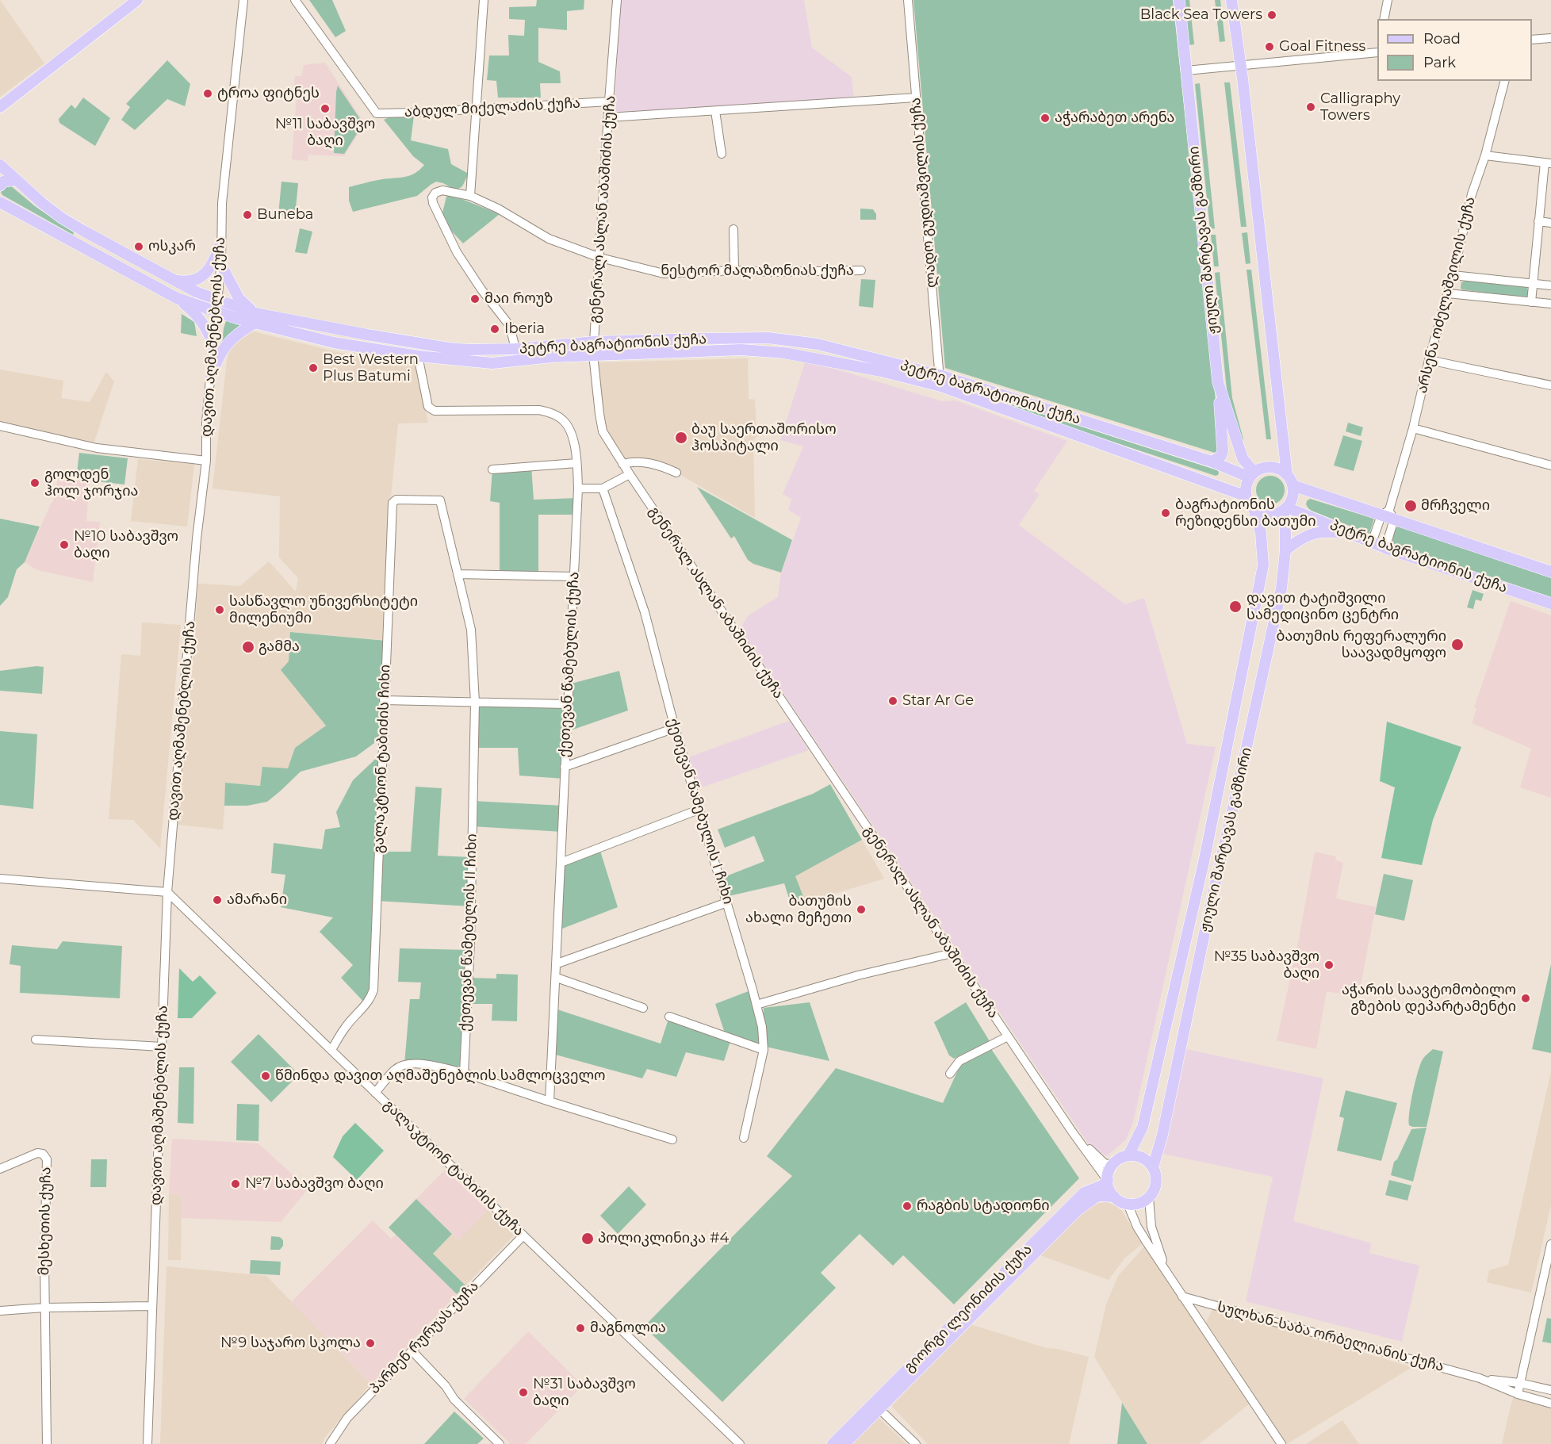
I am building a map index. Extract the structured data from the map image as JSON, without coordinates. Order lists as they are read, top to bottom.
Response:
{
  "streets": {
    "main road": ["ჟიული შარტავას გამზირი", "პეტრე ბაგრატიონის ქუჩა", "გიორგი ლეონიძის ქუჩა"],
    "street": [
      "აბდულ მიქელაძის ქუჩა",
      "ლადო გუდიაშვილის ქუჩა",
      "გენერალ ასლან აბაშიძის ქუჩა",
      "ნესტორ მალაზონიას ქუჩა",
      "არსენა ოძელაშვილის ქუჩა",
      "დავით აღმაშენებლის ქუჩა",
      "ქეთევან წამებულის ქუჩა",
      "გალაკტიონ ტაბიძის ჩიხი",
      "ქეთევან წამებულის I ჩიხი",
      "ქეთევან წამებულის II ჩიხი",
      "გალაკტიონ ტაბიძის ქუჩა",
      "მესხეთის ქუჩა",
      "სულხან-საბა ორბელიანის ქუჩა",
      "პარმენ რურუას ქუჩა"
    ]
  },
  "crossings": [
    ["აბდულ მიქელაძის ქუჩა", "გენერალ ასლან აბაშიძის ქუჩა"],
    ["ლადო გუდიაშვილის ქუჩა", "პეტრე ბაგრატიონის ქუჩა"],
    ["გენერალ ასლან აბაშიძის ქუჩა", "ჟიული შარტავას გამზირი"],
    ["გენერალ ასლან აბაშიძის ქუჩა", "ნესტორ მალაზონიას ქუჩა"],
    ["გენერალ ასლან აბაშიძის ქუჩა", "პეტრე ბაგრატიონის ქუჩა"],
    ["გენერალ ასლან აბაშიძის ქუჩა", "გიორგი ლეონიძის ქუჩა"],
    ["ჟიული შარტავას გამზირი", "პეტრე ბაგრატიონის ქუჩა"],
    ["ჟიული შარტავას გამზირი", "გიორგი ლეონიძის ქუჩა"],
    ["ნესტორ მალაზონიას ქუჩა", "პეტრე ბაგრატიონის ქუჩა"],
    ["არსენა ოძელაშვილის ქუჩა", "პეტრე ბაგრატიონის ქუჩა"],
    ["დავით აღმაშენებლის ქუჩა", "პეტრე ბაგრატიონის ქუჩა"],
    ["დავით აღმაშენებლის ქუჩა", "გალაკტიონ ტაბიძის ქუჩა"],
    ["პეტრე ბაგრატიონის ქუჩა", "ქეთევან წამებულის ქუჩა"],
    ["გალაკტიონ ტაბიძის ჩიხი", "ქეთევან წამებულის II ჩიხი"],
    ["გალაკტიონ ტაბიძის ჩიხი", "გალაკტიონ ტაბიძის ქუჩა"],
    ["გალაკტიონ ტაბიძის ქუჩა", "პარმენ რურუას ქუჩა"]
  ],
  "places": [
    "Black Sea Towers",
    "Goal Fitness",
    "ტროა ფიტნეს",
    "Calligraphy Towers",
    "№11 საბავშვო ბაღი",
    "აჭარაბეთ არენა",
    "Buneba",
    "ოსკარ",
    "მაი როუზ",
    "Iberia",
    "Best Western Plus Batumi",
    "ბაუ საერთაშორისო ჰოსპიტალი",
    "გოლდენ ჰოლ ჯორჯია",
    "მრჩველი",
    "ბაგრატიონის რეზიდენსი ბათუმი",
    "№10 საბავშვო ბაღი",
    "დავით ტატიშვილი სამედიცინო ცენტრი",
    "სასწავლო უნივერსიტეტი მილენიუმი",
    "ბათუმის რეფერალური საავადმყოფო",
    "გამმა",
    "Star Ar Ge",
    "ამარანი",
    "ბათუმის ახალი მეჩეთი",
    "№35 საბავშვო ბაღი",
    "აჭარის საავტომობილო გზების დეპარტამენტი",
    "წმინდა დავით აღმაშენებლის სამლოცველო",
    "№7 საბავშვო ბაღი",
    "რაგბის სტადიონი",
    "პოლიკლინიკა #4",
    "მაგნოლია",
    "№9 საჯარო სკოლა",
    "№31 საბავშვო ბაღი"
  ],
  "legend": ["Road", "Park"]
}
